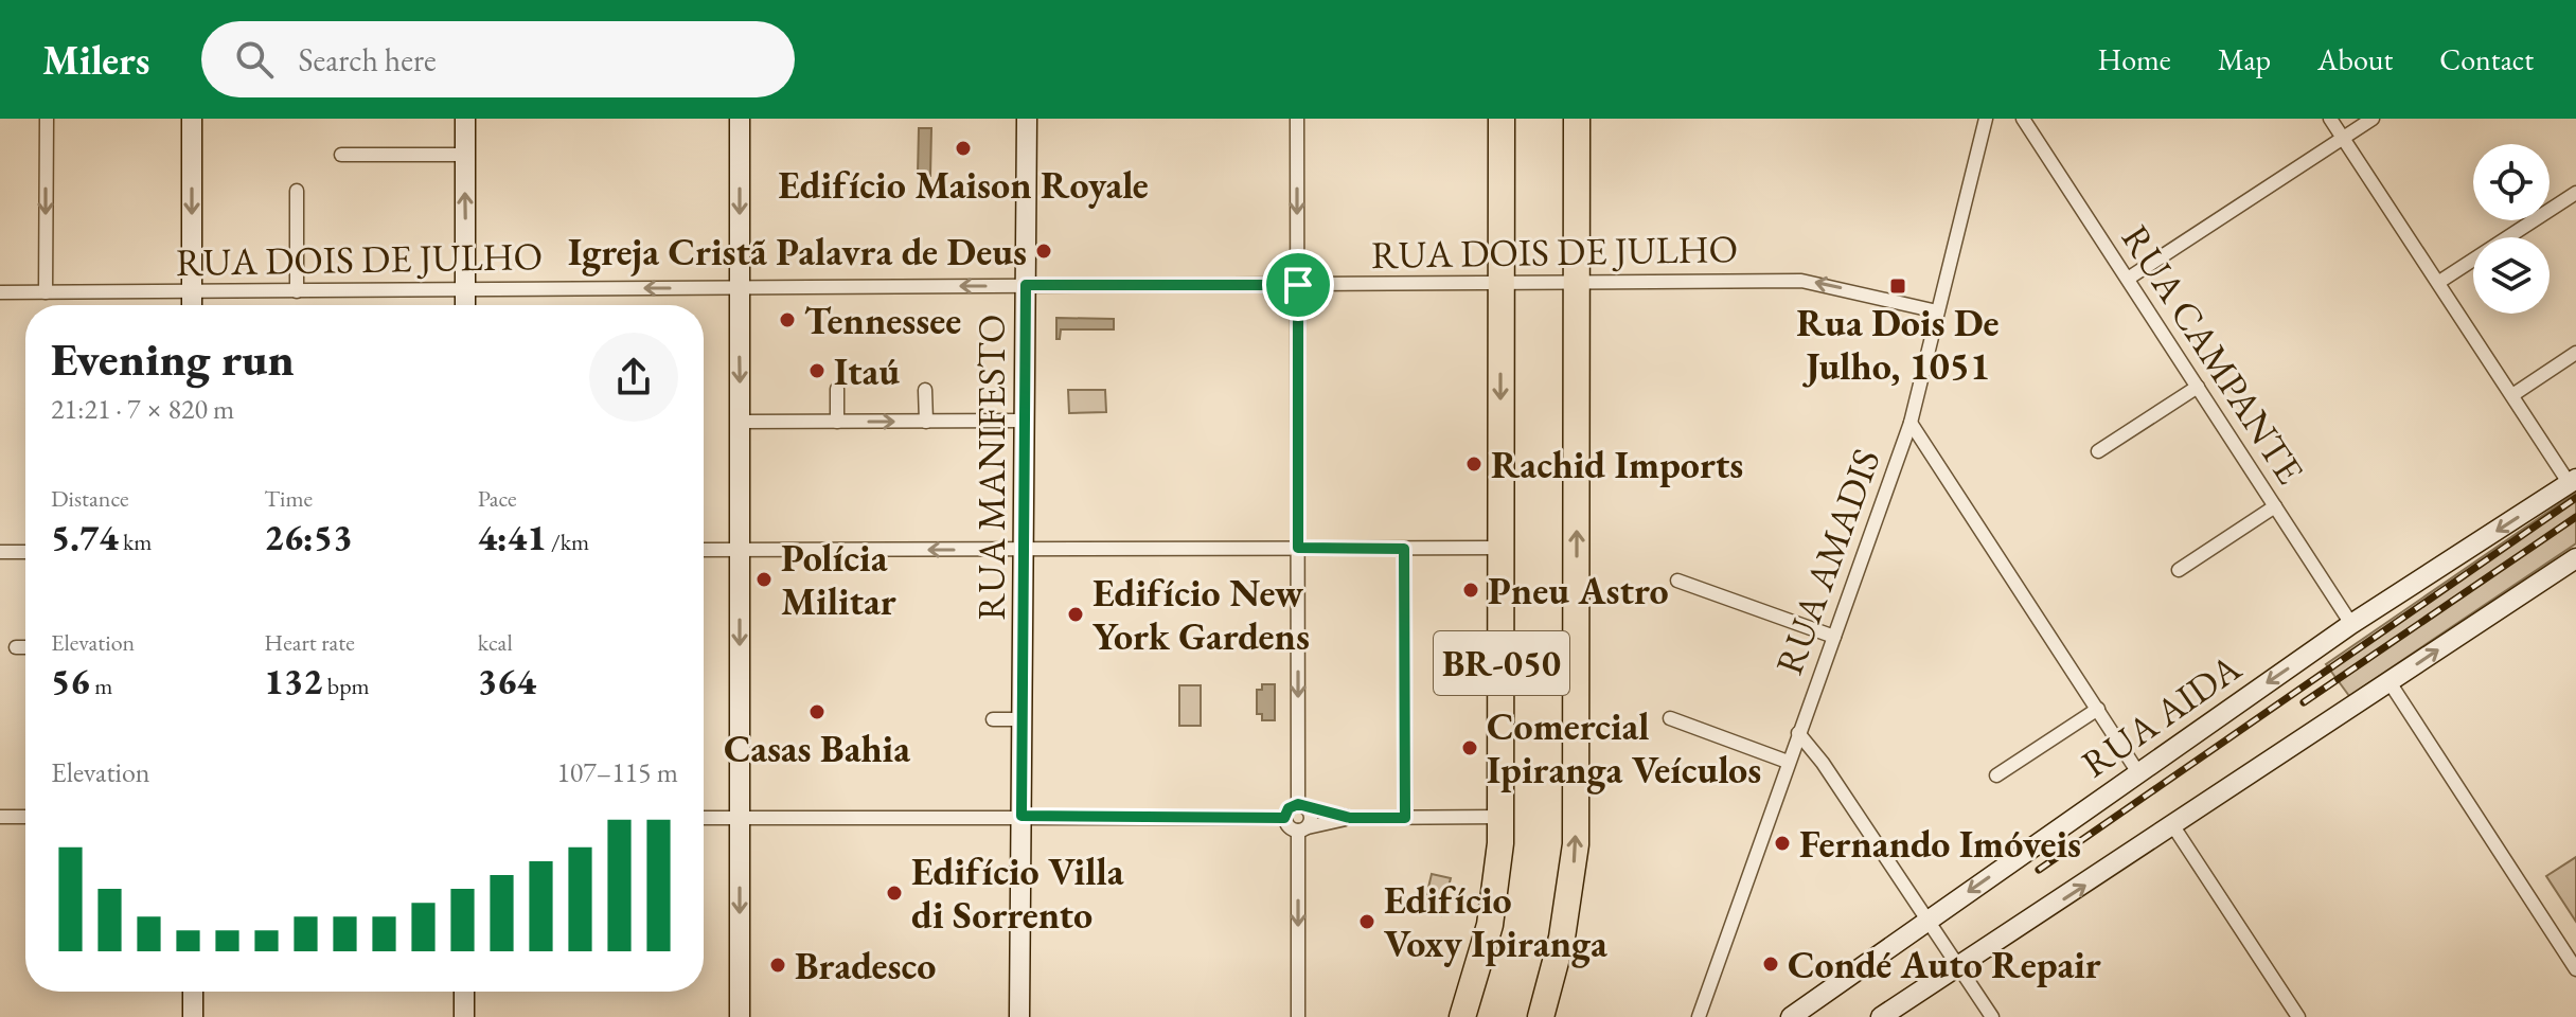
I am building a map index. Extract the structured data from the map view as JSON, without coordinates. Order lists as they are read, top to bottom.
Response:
{
  "streets": {
    "highway": ["BR-050"],
    "street": [
      "RUA DOIS DE JULHO",
      "RUA CAMPANTE",
      "RUA MANIFESTO",
      "RUA AMADIS",
      "RUA AIDA"
    ]
  },
  "crossings": [
    ["RUA DOIS DE JULHO", "RUA MANIFESTO"],
    ["RUA DOIS DE JULHO", "RUA AMADIS"],
    ["RUA DOIS DE JULHO", "BR-050"],
    ["RUA CAMPANTE", "RUA AIDA"]
  ],
  "one_way": ["RUA DOIS DE JULHO"],
  "places": {
    "other": [
      "Edifício Maison Royale",
      "Igreja Cristã Palavra de Deus",
      "Tennessee",
      "Itaú",
      "Rachid Imports",
      "Polícia Militar",
      "Pneu Astro",
      "Edifício New York Gardens",
      "Casas Bahia",
      "Comercial Ipiranga Veículos",
      "Fernando Imóveis",
      "Edifício Villa di Sorrento",
      "Edifício Voxy Ipiranga",
      "Condé Auto Repair",
      "Bradesco"
    ],
    "transit": ["Rua Dois De Julho, 1051"]
  },
  "page": {
    "header": "Milers",
    "search": "Search here",
    "nav": [
      "Home",
      "Map",
      "About",
      "Contact"
    ],
    "heading": ["Evening run", "21:21 · 7 × 820 m"],
    "stats": [
      ["Distance", "5.74 km"],
      ["Time", "26:53"],
      ["Pace", "4:41 /km"],
      ["Elevation", "56 m"],
      ["Heart rate", "132 bpm"],
      ["kcal", "364"]
    ],
    "chart": ["Elevation", "107–115 m"]
  }
}
